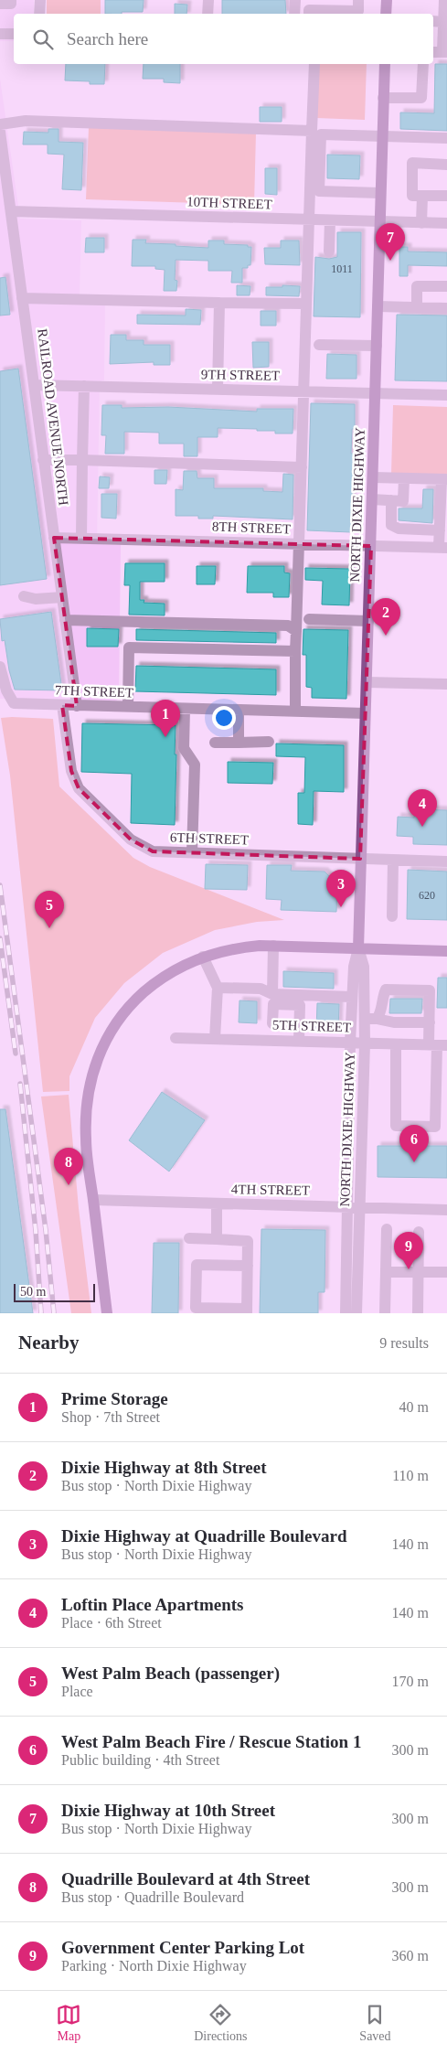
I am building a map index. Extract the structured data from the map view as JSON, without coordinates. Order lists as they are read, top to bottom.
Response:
{
  "streets": {
    "main road": ["NORTH DIXIE HIGHWAY"],
    "street": [
      "10TH STREET",
      "9TH STREET",
      "RAILROAD AVENUE NORTH",
      "8TH STREET",
      "7TH STREET",
      "6TH STREET",
      "5TH STREET",
      "4TH STREET"
    ]
  },
  "crossings": [
    ["10TH STREET", "RAILROAD AVENUE NORTH"],
    ["10TH STREET", "NORTH DIXIE HIGHWAY"],
    ["9TH STREET", "RAILROAD AVENUE NORTH"],
    ["9TH STREET", "NORTH DIXIE HIGHWAY"],
    ["RAILROAD AVENUE NORTH", "8TH STREET"],
    ["RAILROAD AVENUE NORTH", "7TH STREET"],
    ["NORTH DIXIE HIGHWAY", "8TH STREET"],
    ["NORTH DIXIE HIGHWAY", "7TH STREET"],
    ["NORTH DIXIE HIGHWAY", "6TH STREET"],
    ["NORTH DIXIE HIGHWAY", "5TH STREET"],
    ["NORTH DIXIE HIGHWAY", "4TH STREET"],
    ["7TH STREET", "6TH STREET"]
  ],
  "house_numbers": ["1011", "620"],
  "scale_bar": "50 m",
  "page": {
    "search": "Search here",
    "pins": [
      "7",
      "2",
      "1",
      "4",
      "3",
      "5",
      "6",
      "8",
      "9"
    ],
    "scale": "50 m",
    "heading": ["Nearby", "9 results"],
    "list": [
      {
        "mark": "1",
        "name": "Prime Storage",
        "note": "Shop · 7th Street",
        "value": "40 m"
      },
      {
        "mark": "2",
        "name": "Dixie Highway at 8th Street",
        "note": "Bus stop · North Dixie Highway",
        "value": "110 m"
      },
      {
        "mark": "3",
        "name": "Dixie Highway at Quadrille Boulevard",
        "note": "Bus stop · North Dixie Highway",
        "value": "140 m"
      },
      {
        "mark": "4",
        "name": "Loftin Place Apartments",
        "note": "Place · 6th Street",
        "value": "140 m"
      },
      {
        "mark": "5",
        "name": "West Palm Beach (passenger)",
        "note": "Place",
        "value": "170 m"
      },
      {
        "mark": "6",
        "name": "West Palm Beach Fire / Rescue Station 1",
        "note": "Public building · 4th Street",
        "value": "300 m"
      },
      {
        "mark": "7",
        "name": "Dixie Highway at 10th Street",
        "note": "Bus stop · North Dixie Highway",
        "value": "300 m"
      },
      {
        "mark": "8",
        "name": "Quadrille Boulevard at 4th Street",
        "note": "Bus stop · Quadrille Boulevard",
        "value": "300 m"
      },
      {
        "mark": "9",
        "name": "Government Center Parking Lot",
        "note": "Parking · North Dixie Highway",
        "value": "360 m"
      }
    ],
    "nav": ["Map", "Directions", "Saved"]
  }
}
